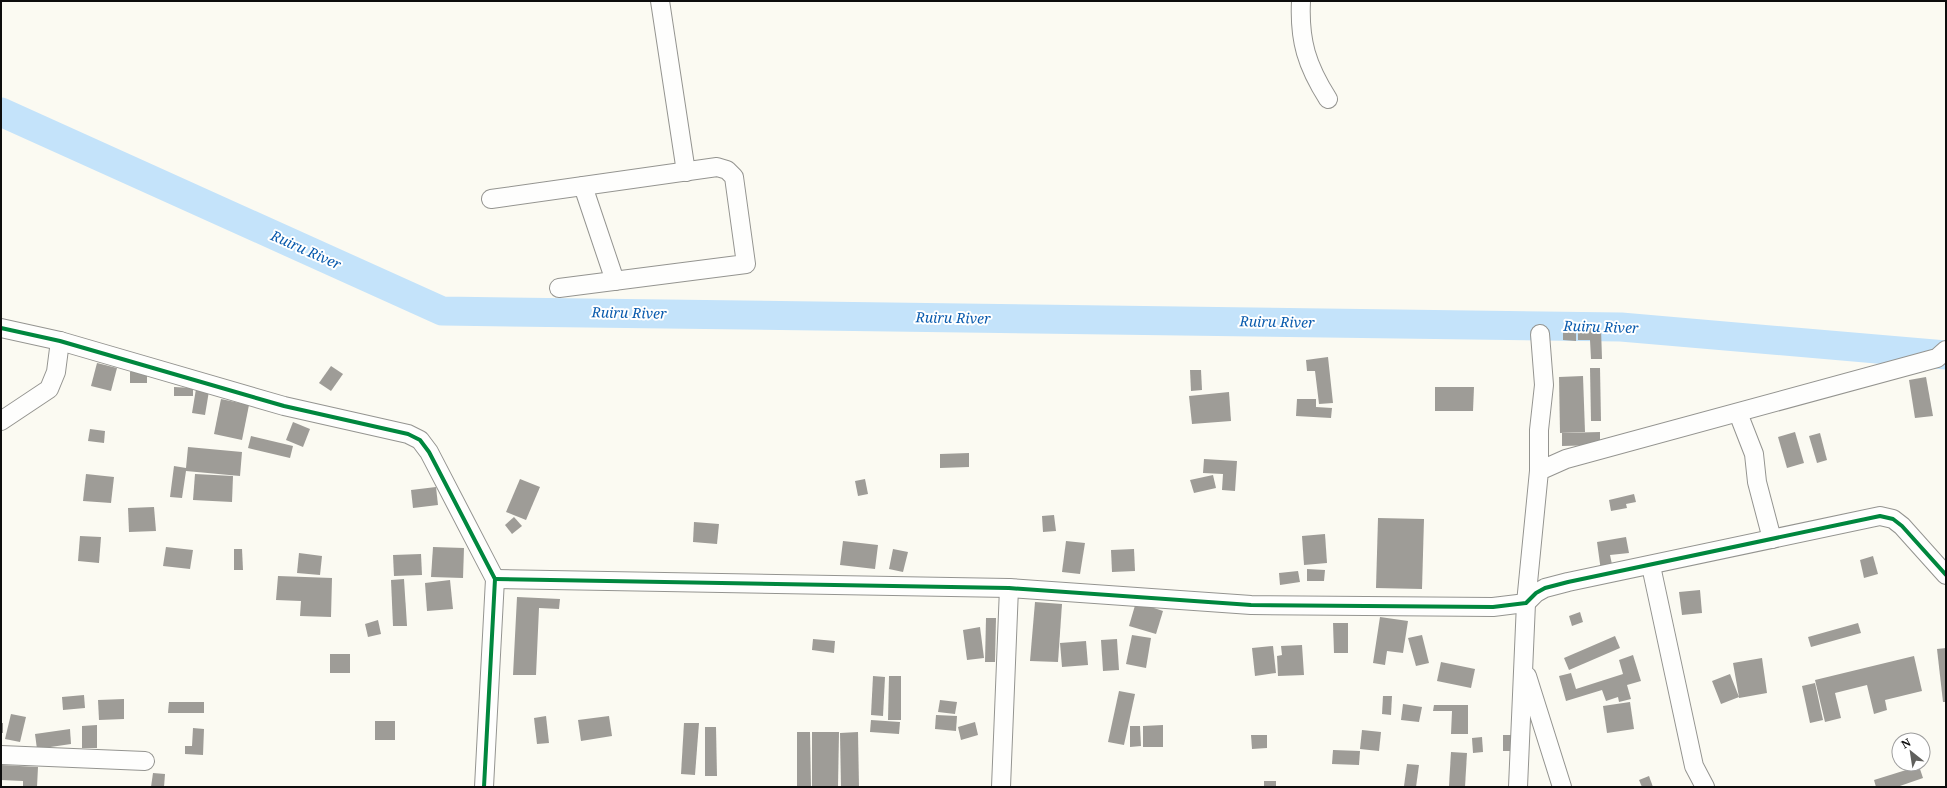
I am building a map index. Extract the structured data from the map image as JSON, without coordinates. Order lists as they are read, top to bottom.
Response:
{
  "water": ["Ruiru River"],
  "north": "top left"
}
